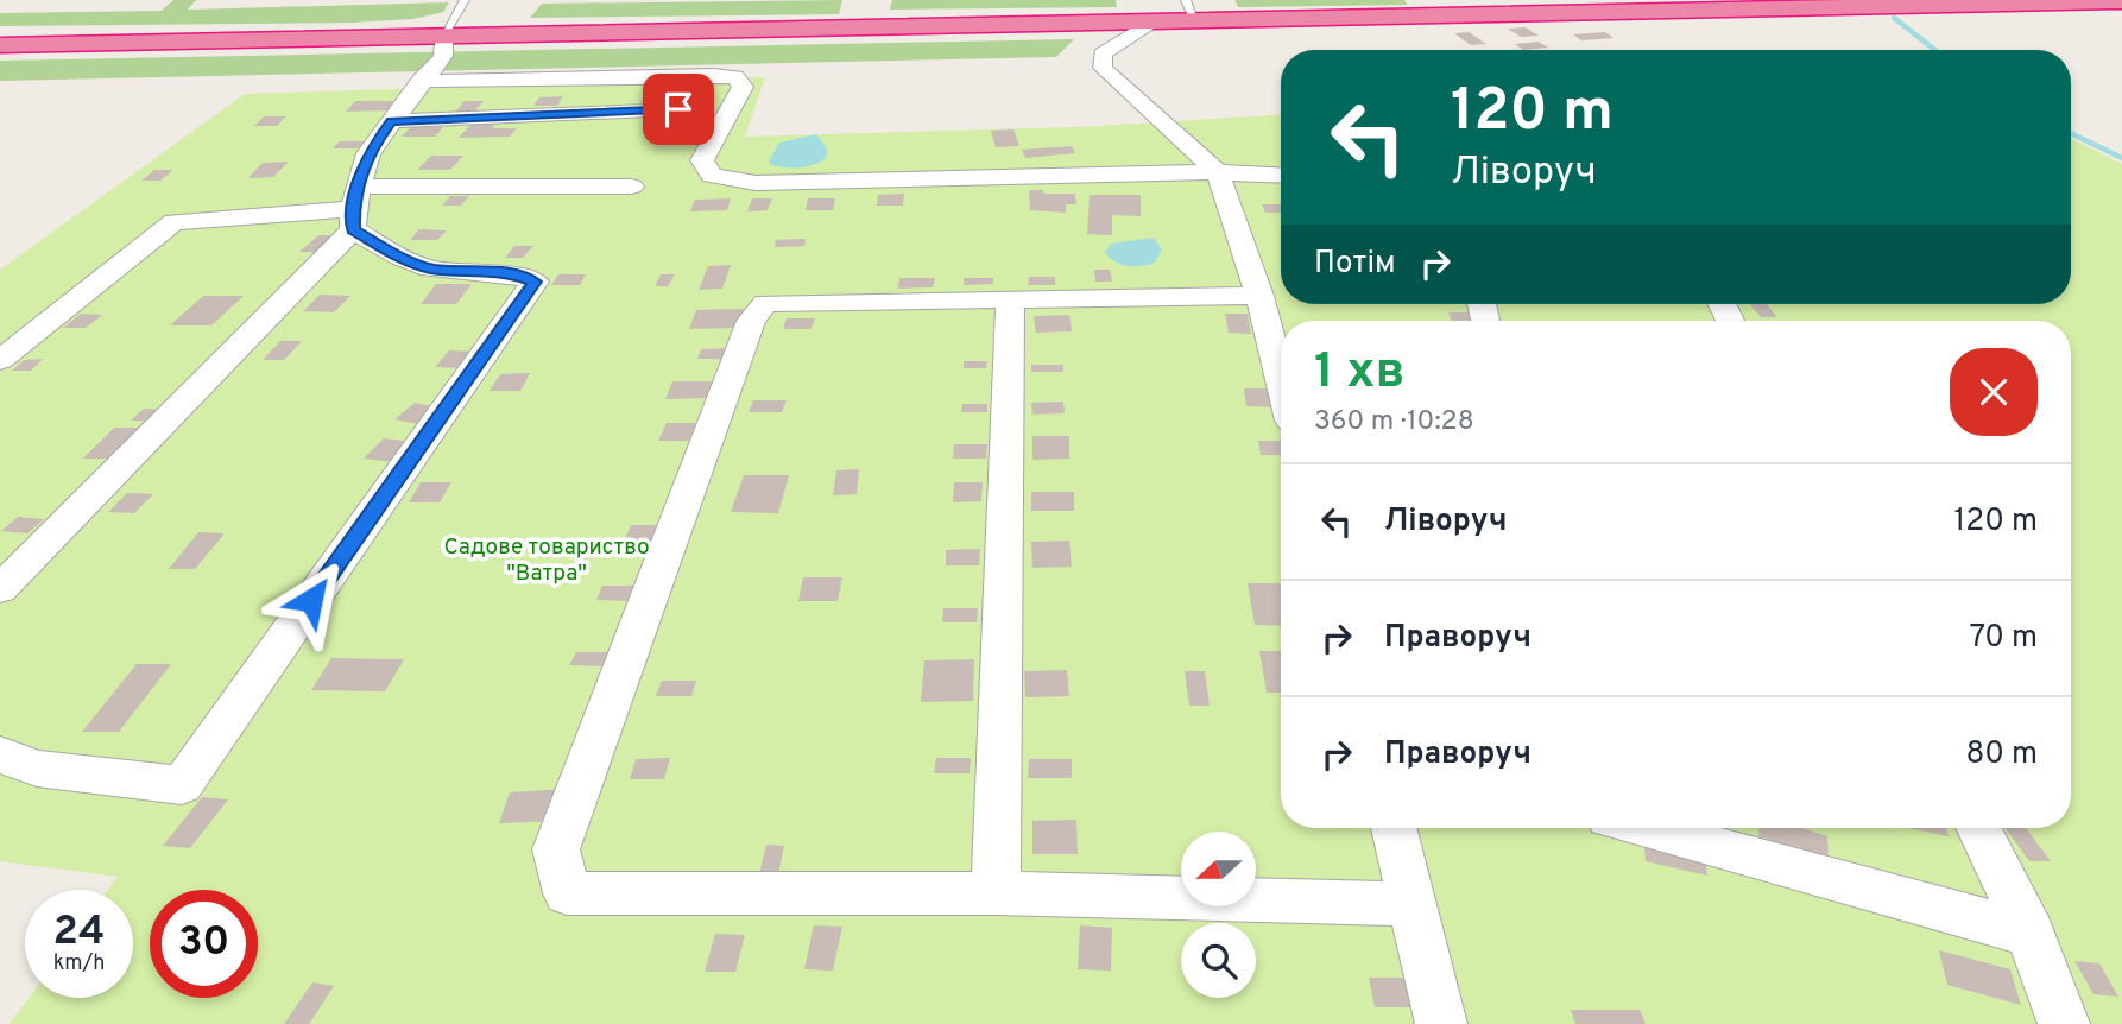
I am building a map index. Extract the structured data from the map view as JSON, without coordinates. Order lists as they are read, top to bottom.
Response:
{
  "parks": ["Садове товариство \"Ватра\""],
  "north": "left",
  "page": {
    "turn": ["120 m", "Ліворуч"],
    "then": "Потім",
    "heading": ["1 хв", "360 m · 10:28"],
    "list": [
      {
        "name": "Ліворуч",
        "value": "120 m"
      },
      {
        "name": "Праворуч",
        "value": "70 m"
      },
      {
        "name": "Праворуч",
        "value": "80 m"
      }
    ],
    "speed": "24 km/h",
    "limit": "30"
  }
}
